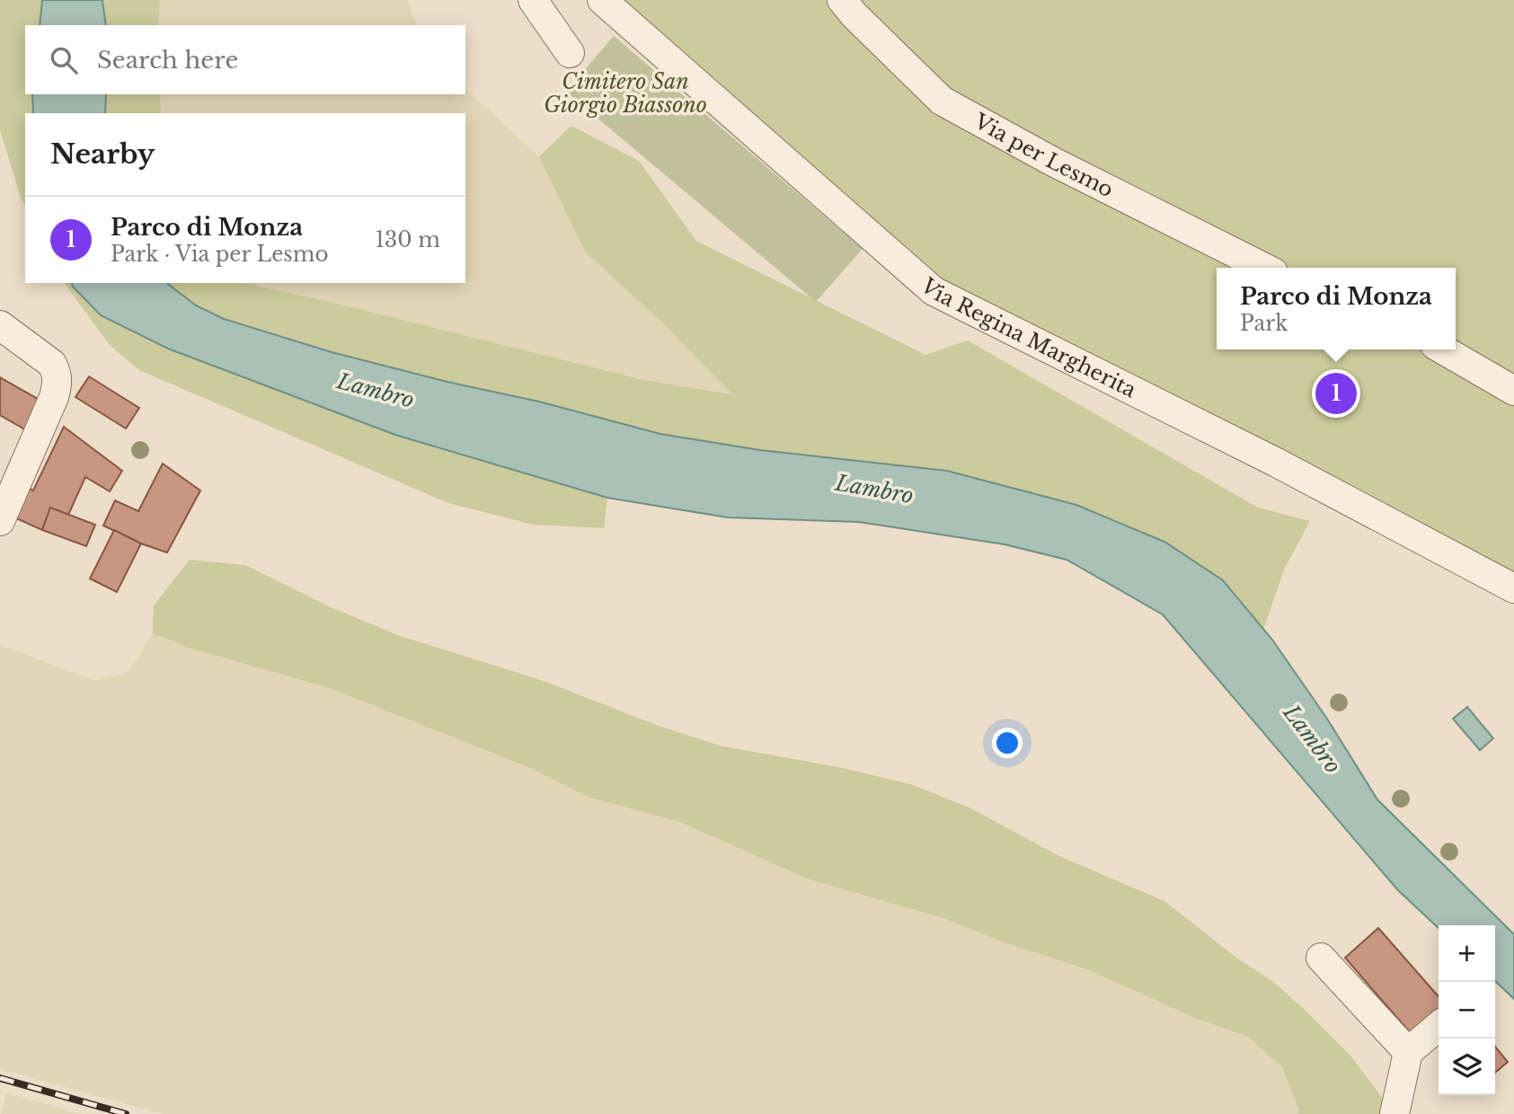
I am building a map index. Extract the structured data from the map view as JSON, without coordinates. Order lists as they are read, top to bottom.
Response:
{
  "streets": {
    "street": ["Via per Lesmo", "Via Regina Margherita"]
  },
  "water": ["Lambro"],
  "parks": ["Cimitero San Giorgio Biassono"],
  "page": {
    "search": "Search here",
    "heading": "Nearby",
    "list": [
      {
        "mark": "1",
        "name": "Parco di Monza",
        "note": "Park · Via per Lesmo",
        "value": "130 m"
      }
    ],
    "popup": ["Parco di Monza", "Park"],
    "pins": "1",
    "map_buttons": ["+", "−"]
  }
}
